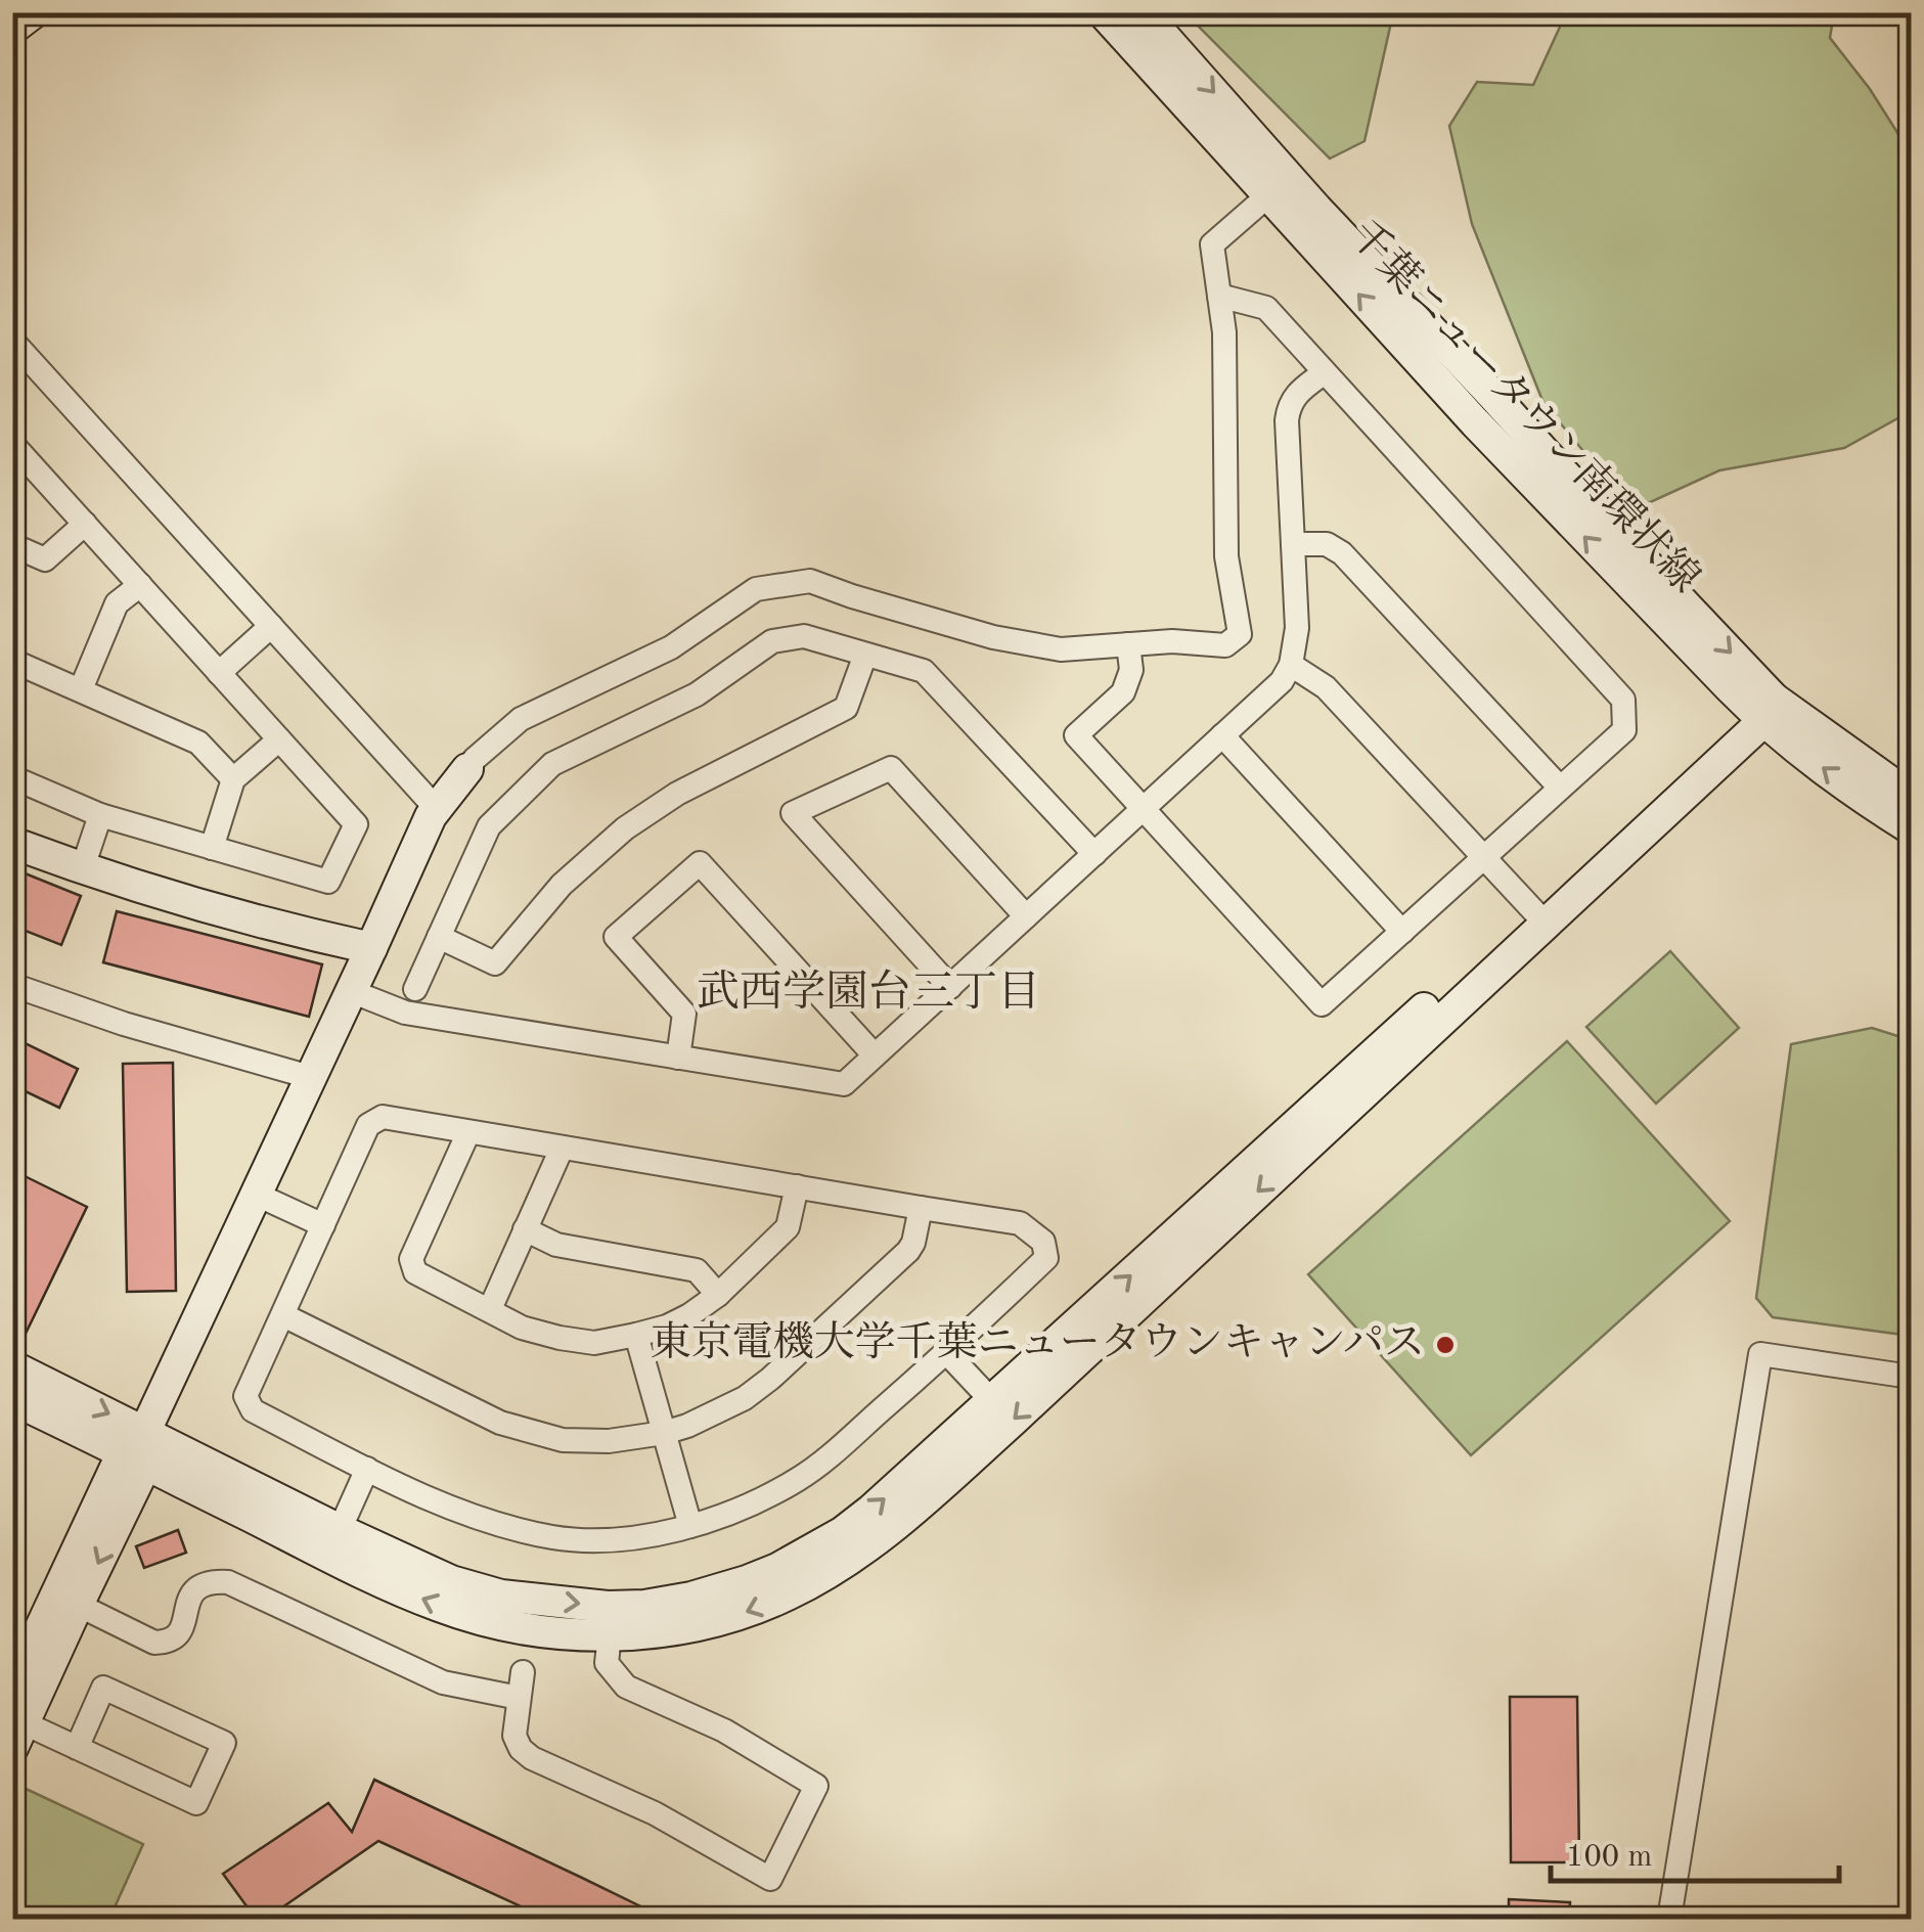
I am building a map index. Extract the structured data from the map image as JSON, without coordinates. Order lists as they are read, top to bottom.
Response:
{
  "streets": {
    "street": ["千葉ニュータウン南環状線"]
  },
  "districts": ["武西学園台三丁目"],
  "places": ["東京電機大学千葉ニュータウンキャンパス"],
  "scale_bar": "100 m"
}
